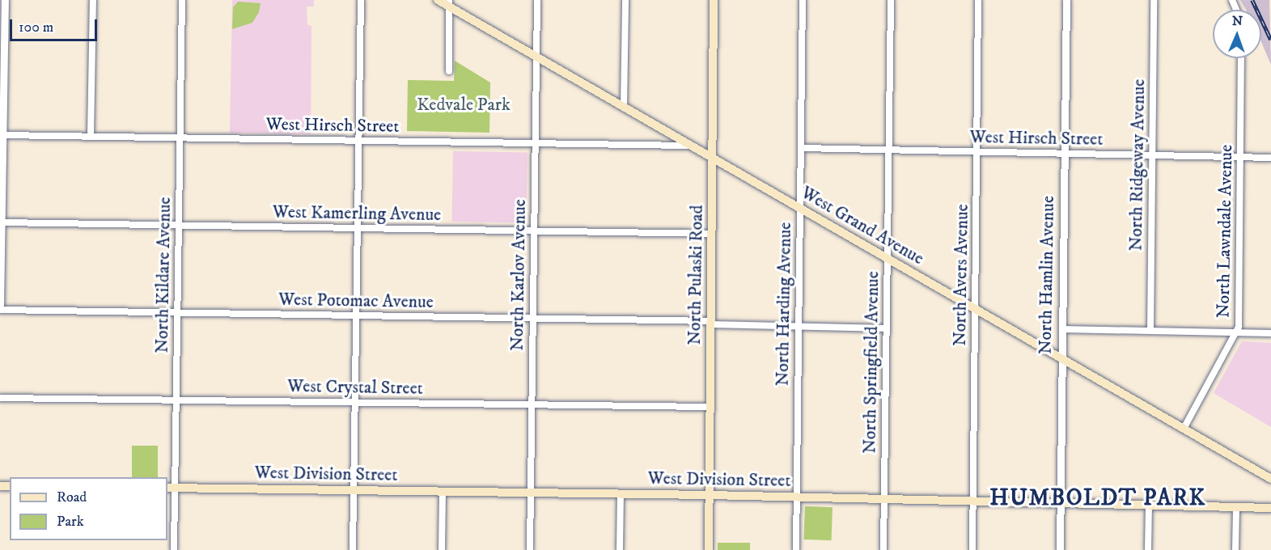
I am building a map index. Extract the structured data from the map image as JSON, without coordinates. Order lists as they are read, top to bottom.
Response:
{
  "streets": {
    "main road": ["West Grand Avenue", "North Pulaski Road", "West Division Street"],
    "street": [
      "West Hirsch Street",
      "North Ridgeway Avenue",
      "West Kamerling Avenue",
      "North Lawndale Avenue",
      "North Kildare Avenue",
      "North Karlov Avenue",
      "North Avers Avenue",
      "North Hamlin Avenue",
      "West Potomac Avenue",
      "North Harding Avenue",
      "North Springfield Avenue",
      "West Crystal Street"
    ]
  },
  "crossings": [
    ["West Hirsch Street", "North Ridgeway Avenue"],
    ["West Hirsch Street", "West Grand Avenue"],
    ["West Hirsch Street", "North Lawndale Avenue"],
    ["West Hirsch Street", "North Kildare Avenue"],
    ["West Hirsch Street", "North Karlov Avenue"],
    ["West Hirsch Street", "North Avers Avenue"],
    ["West Hirsch Street", "North Hamlin Avenue"],
    ["West Hirsch Street", "North Harding Avenue"],
    ["West Hirsch Street", "North Springfield Avenue"],
    ["West Kamerling Avenue", "North Kildare Avenue"],
    ["West Kamerling Avenue", "North Karlov Avenue"],
    ["West Kamerling Avenue", "North Pulaski Road"],
    ["West Grand Avenue", "North Lawndale Avenue"],
    ["West Grand Avenue", "North Karlov Avenue"],
    ["West Grand Avenue", "North Pulaski Road"],
    ["West Grand Avenue", "North Avers Avenue"],
    ["West Grand Avenue", "North Hamlin Avenue"],
    ["West Grand Avenue", "North Harding Avenue"],
    ["West Grand Avenue", "North Springfield Avenue"],
    ["North Kildare Avenue", "West Potomac Avenue"],
    ["North Kildare Avenue", "West Crystal Street"],
    ["North Kildare Avenue", "West Division Street"],
    ["North Karlov Avenue", "West Potomac Avenue"],
    ["North Karlov Avenue", "West Crystal Street"],
    ["North Karlov Avenue", "West Division Street"],
    ["North Pulaski Road", "West Potomac Avenue"],
    ["North Pulaski Road", "West Crystal Street"],
    ["North Pulaski Road", "West Division Street"],
    ["North Avers Avenue", "West Division Street"],
    ["North Hamlin Avenue", "West Division Street"],
    ["West Potomac Avenue", "North Harding Avenue"],
    ["West Potomac Avenue", "North Springfield Avenue"],
    ["North Harding Avenue", "West Division Street"],
    ["North Springfield Avenue", "West Division Street"]
  ],
  "districts": ["HUMBOLDT PARK"],
  "parks": ["Kedvale Park"],
  "legend": ["Road", "Park"],
  "scale_bar": "100 m",
  "north": "top"
}
